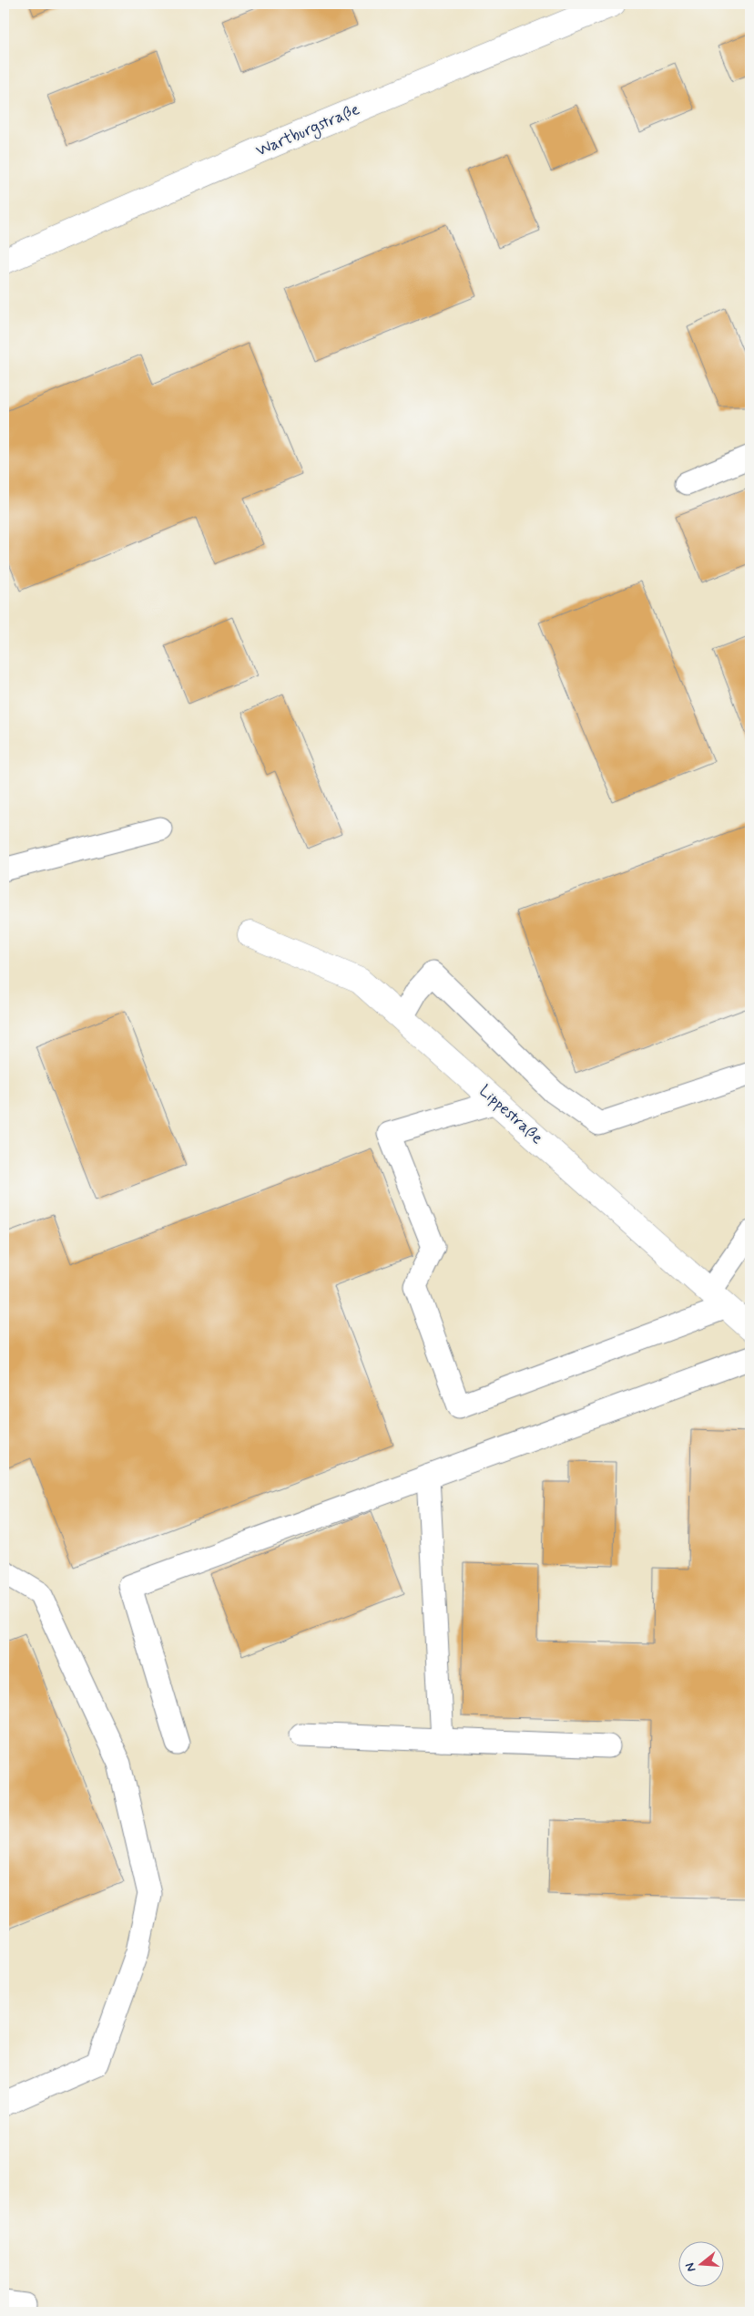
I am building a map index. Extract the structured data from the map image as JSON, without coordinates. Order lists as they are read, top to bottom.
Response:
{
  "streets": {
    "main road": ["Wartburgstraße", "Lippestraße"]
  },
  "north": "left"
}
